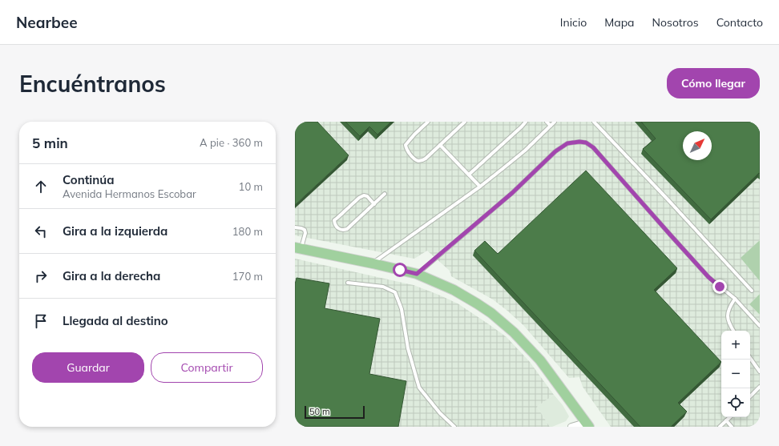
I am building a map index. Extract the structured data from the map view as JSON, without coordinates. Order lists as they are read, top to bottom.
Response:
{
  "scale_bar": "50 m",
  "north": "top right",
  "page": {
    "header": "Nearbee",
    "nav": [
      "Inicio",
      "Mapa",
      "Nosotros",
      "Contacto"
    ],
    "buttons": [
      "Cómo llegar",
      ["Guardar", "Compartir"]
    ],
    "title": "Encuéntranos",
    "heading": ["5 min", "A pie · 360 m"],
    "list": [
      ["Continúa", "Avenida Hermanos Escobar", "10 m"],
      ["Gira a la izquierda", "180 m"],
      ["Gira a la derecha", "170 m"],
      "Llegada al destino"
    ],
    "map_buttons": ["+", "−"],
    "scale": "50 m"
  }
}
